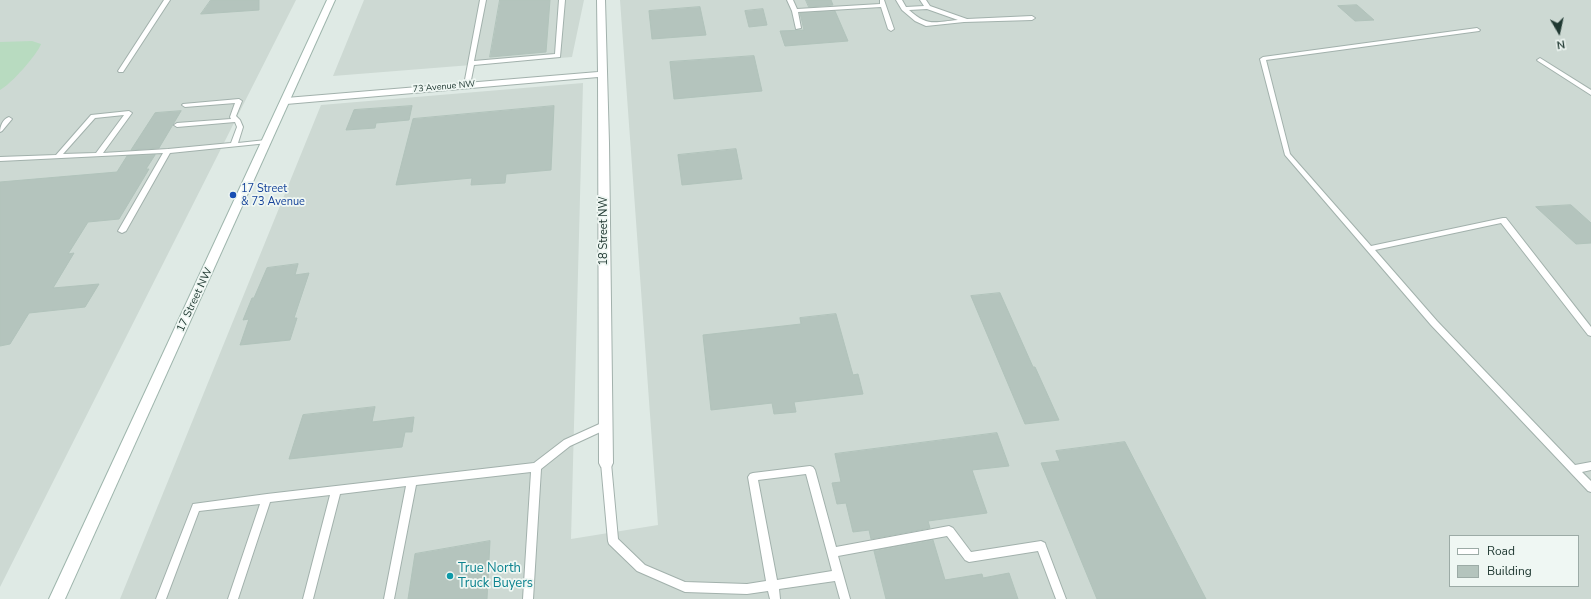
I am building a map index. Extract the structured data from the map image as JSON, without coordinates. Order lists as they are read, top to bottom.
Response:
{
  "streets": {
    "street": ["73 Avenue NW", "18 Street NW", "17 Street NW"]
  },
  "crossings": [
    ["73 Avenue NW", "18 Street NW"],
    ["73 Avenue NW", "17 Street NW"]
  ],
  "places": ["17 Street & 73 Avenue", "True North Truck Buyers"],
  "legend": ["Road", "Building"],
  "north": "bottom"
}
